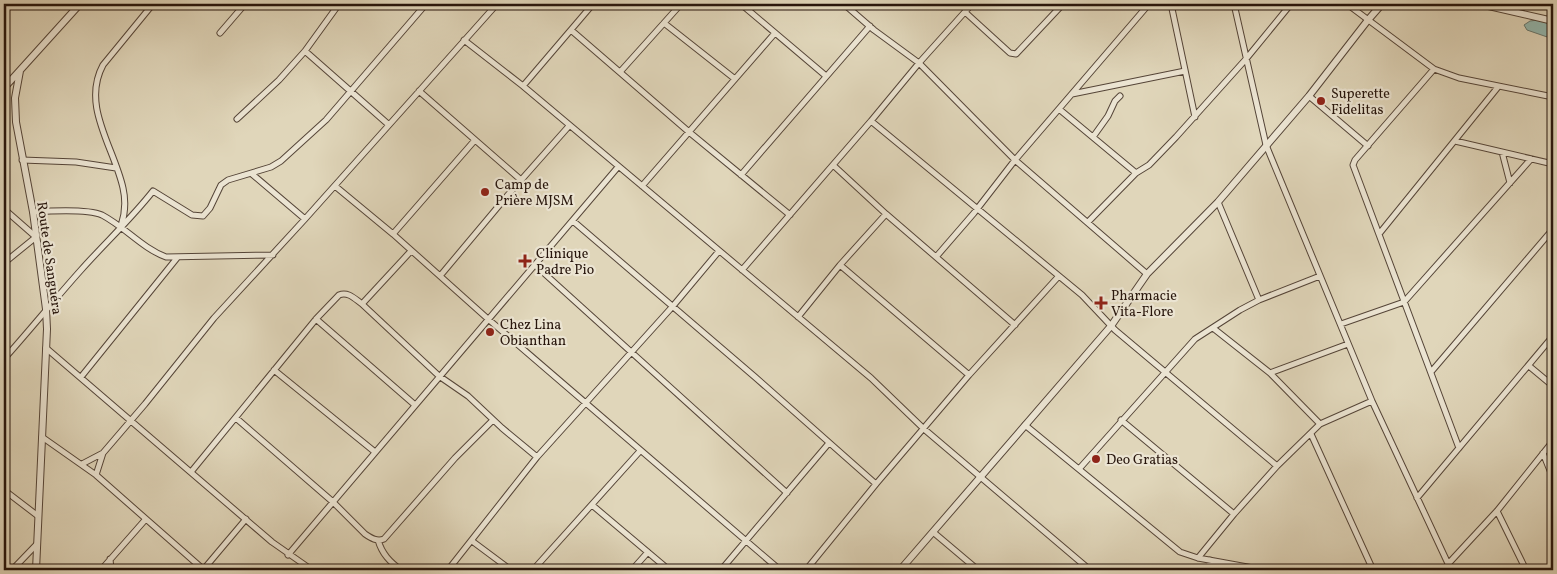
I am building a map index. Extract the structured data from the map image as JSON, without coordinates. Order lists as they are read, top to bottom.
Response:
{
  "streets": {
    "street": ["Route de Sanguéra"]
  },
  "places": {
    "other": [
      "Superette Fidelitas",
      "Camp de Prière MJSM",
      "Chez Lina Obianthan",
      "Deo Gratias"
    ],
    "health": ["Clinique Padre Pio", "Pharmacie Vita-Flore"]
  }
}
